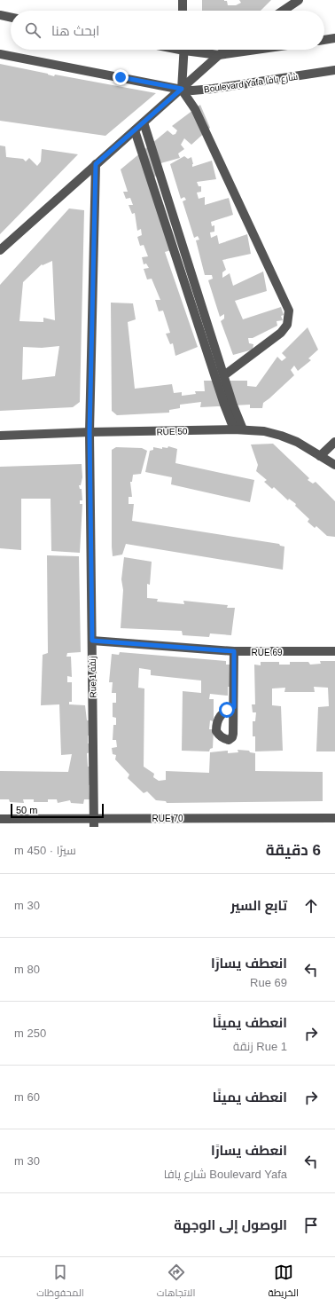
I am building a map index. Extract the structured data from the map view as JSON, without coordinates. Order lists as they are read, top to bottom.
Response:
{
  "streets": {
    "street": [
      "Boulevard Yafa شارع يافا",
      "RUE 50",
      "RUE 69",
      "Rue 1 زنقة",
      "RUE 70"
    ]
  },
  "crossings": [
    ["RUE 50", "Rue 1 زنقة"],
    ["RUE 69", "Rue 1 زنقة"],
    ["Rue 1 زنقة", "RUE 70"]
  ],
  "scale_bar": "50 m",
  "page": {
    "search": "ابحث هنا",
    "scale": "50 m",
    "heading": ["6 دقيقة", "سيرًا · 450 m"],
    "list": [
      ["تابع السير", "30 m"],
      ["انعطف يسارًا", "Rue 69", "80 m"],
      ["انعطف يمينًا", "Rue 1 زنقة", "250 m"],
      ["انعطف يمينًا", "60 m"],
      ["انعطف يسارًا", "Boulevard Yafa شارع يافا", "30 m"],
      "الوصول إلى الوجهة"
    ],
    "nav": ["الخريطة", "الاتجاهات", "المحفوظات"]
  }
}
